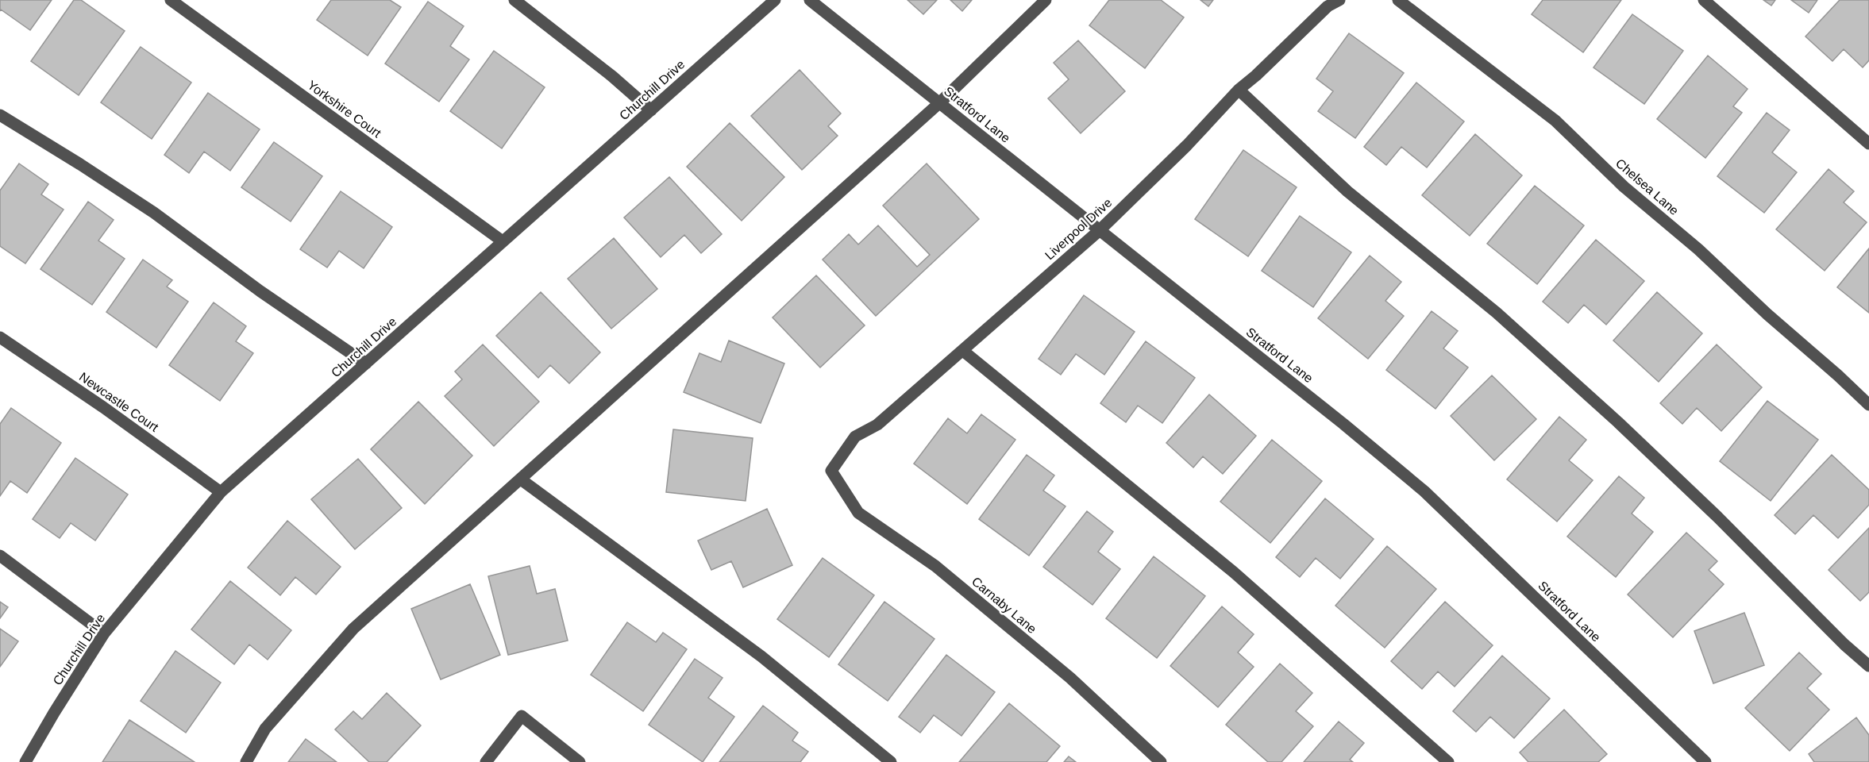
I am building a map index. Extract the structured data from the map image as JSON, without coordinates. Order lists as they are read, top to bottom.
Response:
{
  "streets": {
    "street": [
      "Churchill Drive",
      "Yorkshire Court",
      "Stratford Lane",
      "Chelsea Lane",
      "Liverpool Drive",
      "Newcastle Court",
      "Carnaby Lane"
    ]
  },
  "crossings": [
    ["Churchill Drive", "Yorkshire Court"],
    ["Churchill Drive", "Newcastle Court"],
    ["Stratford Lane", "Liverpool Drive"],
    ["Liverpool Drive", "Carnaby Lane"]
  ]
}
